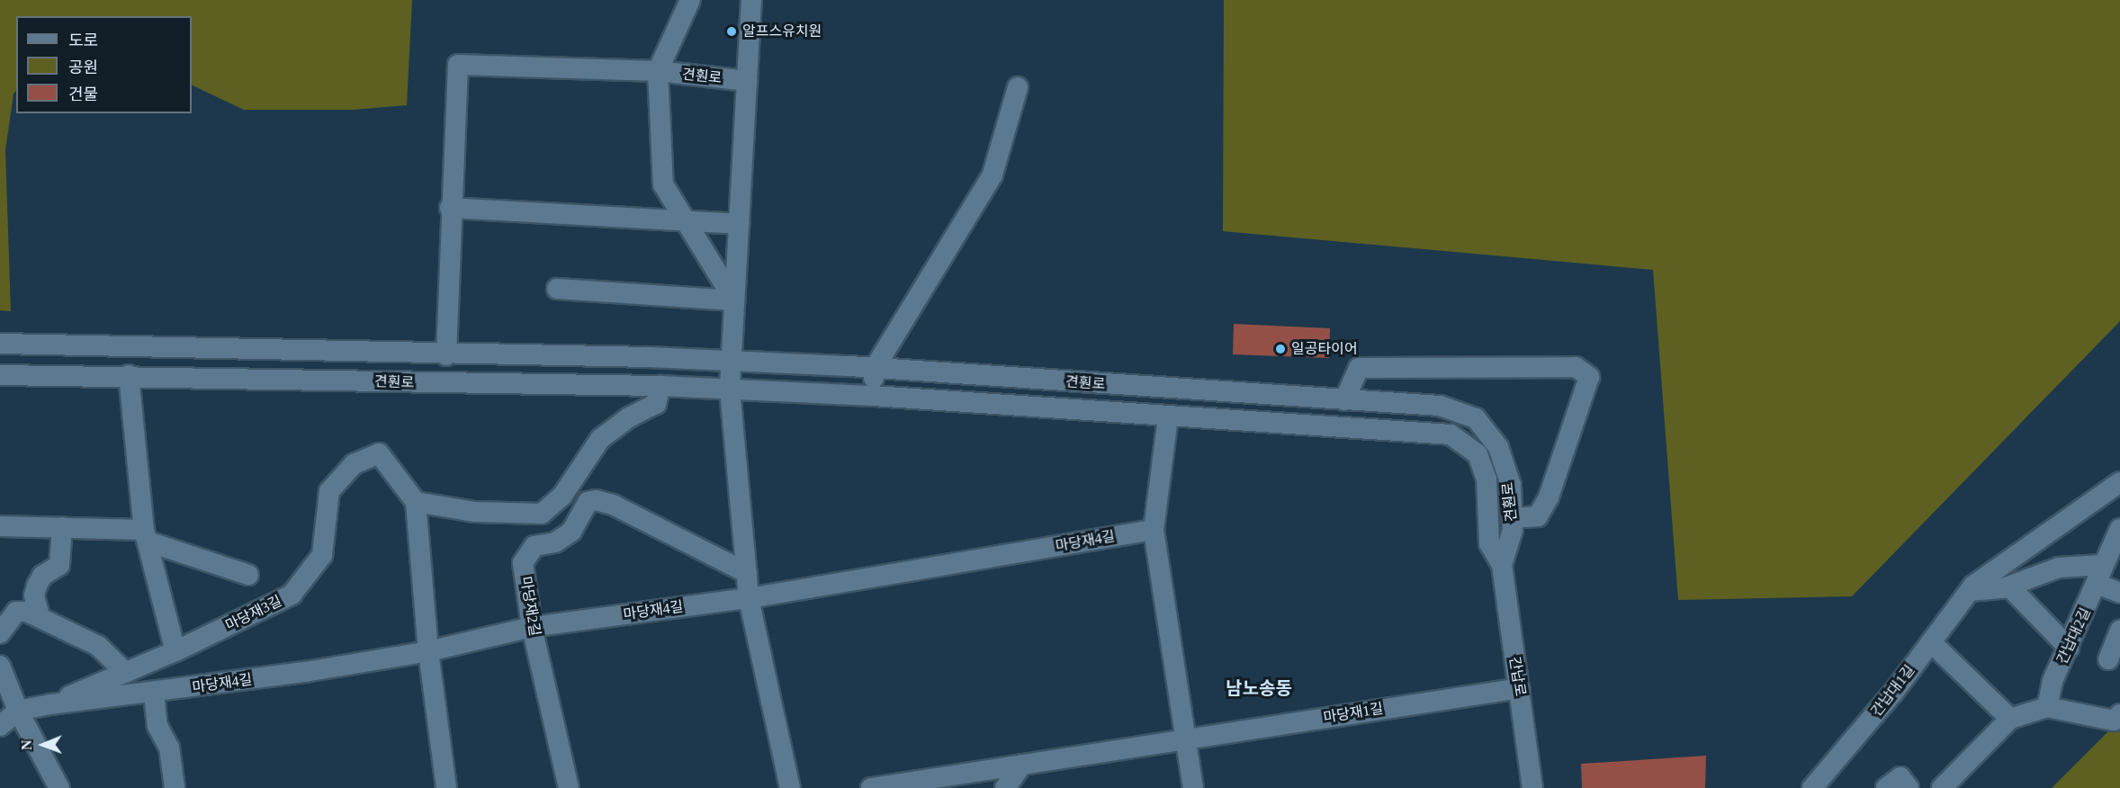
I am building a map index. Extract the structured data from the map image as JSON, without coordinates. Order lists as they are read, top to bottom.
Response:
{
  "streets": {
    "street": [
      "견훤로",
      "마당재4길",
      "마당재2길",
      "마당재3길",
      "간납대2길",
      "간납로",
      "간납대1길",
      "마당재1길"
    ]
  },
  "crossings": [
    ["견훤로", "간납로"],
    ["마당재4길", "마당재2길"],
    ["간납로", "마당재1길"]
  ],
  "districts": ["남노송동"],
  "places": ["알프스유치원", "일공타이어"],
  "legend": ["도로", "공원", "건물"],
  "north": "left"
}
